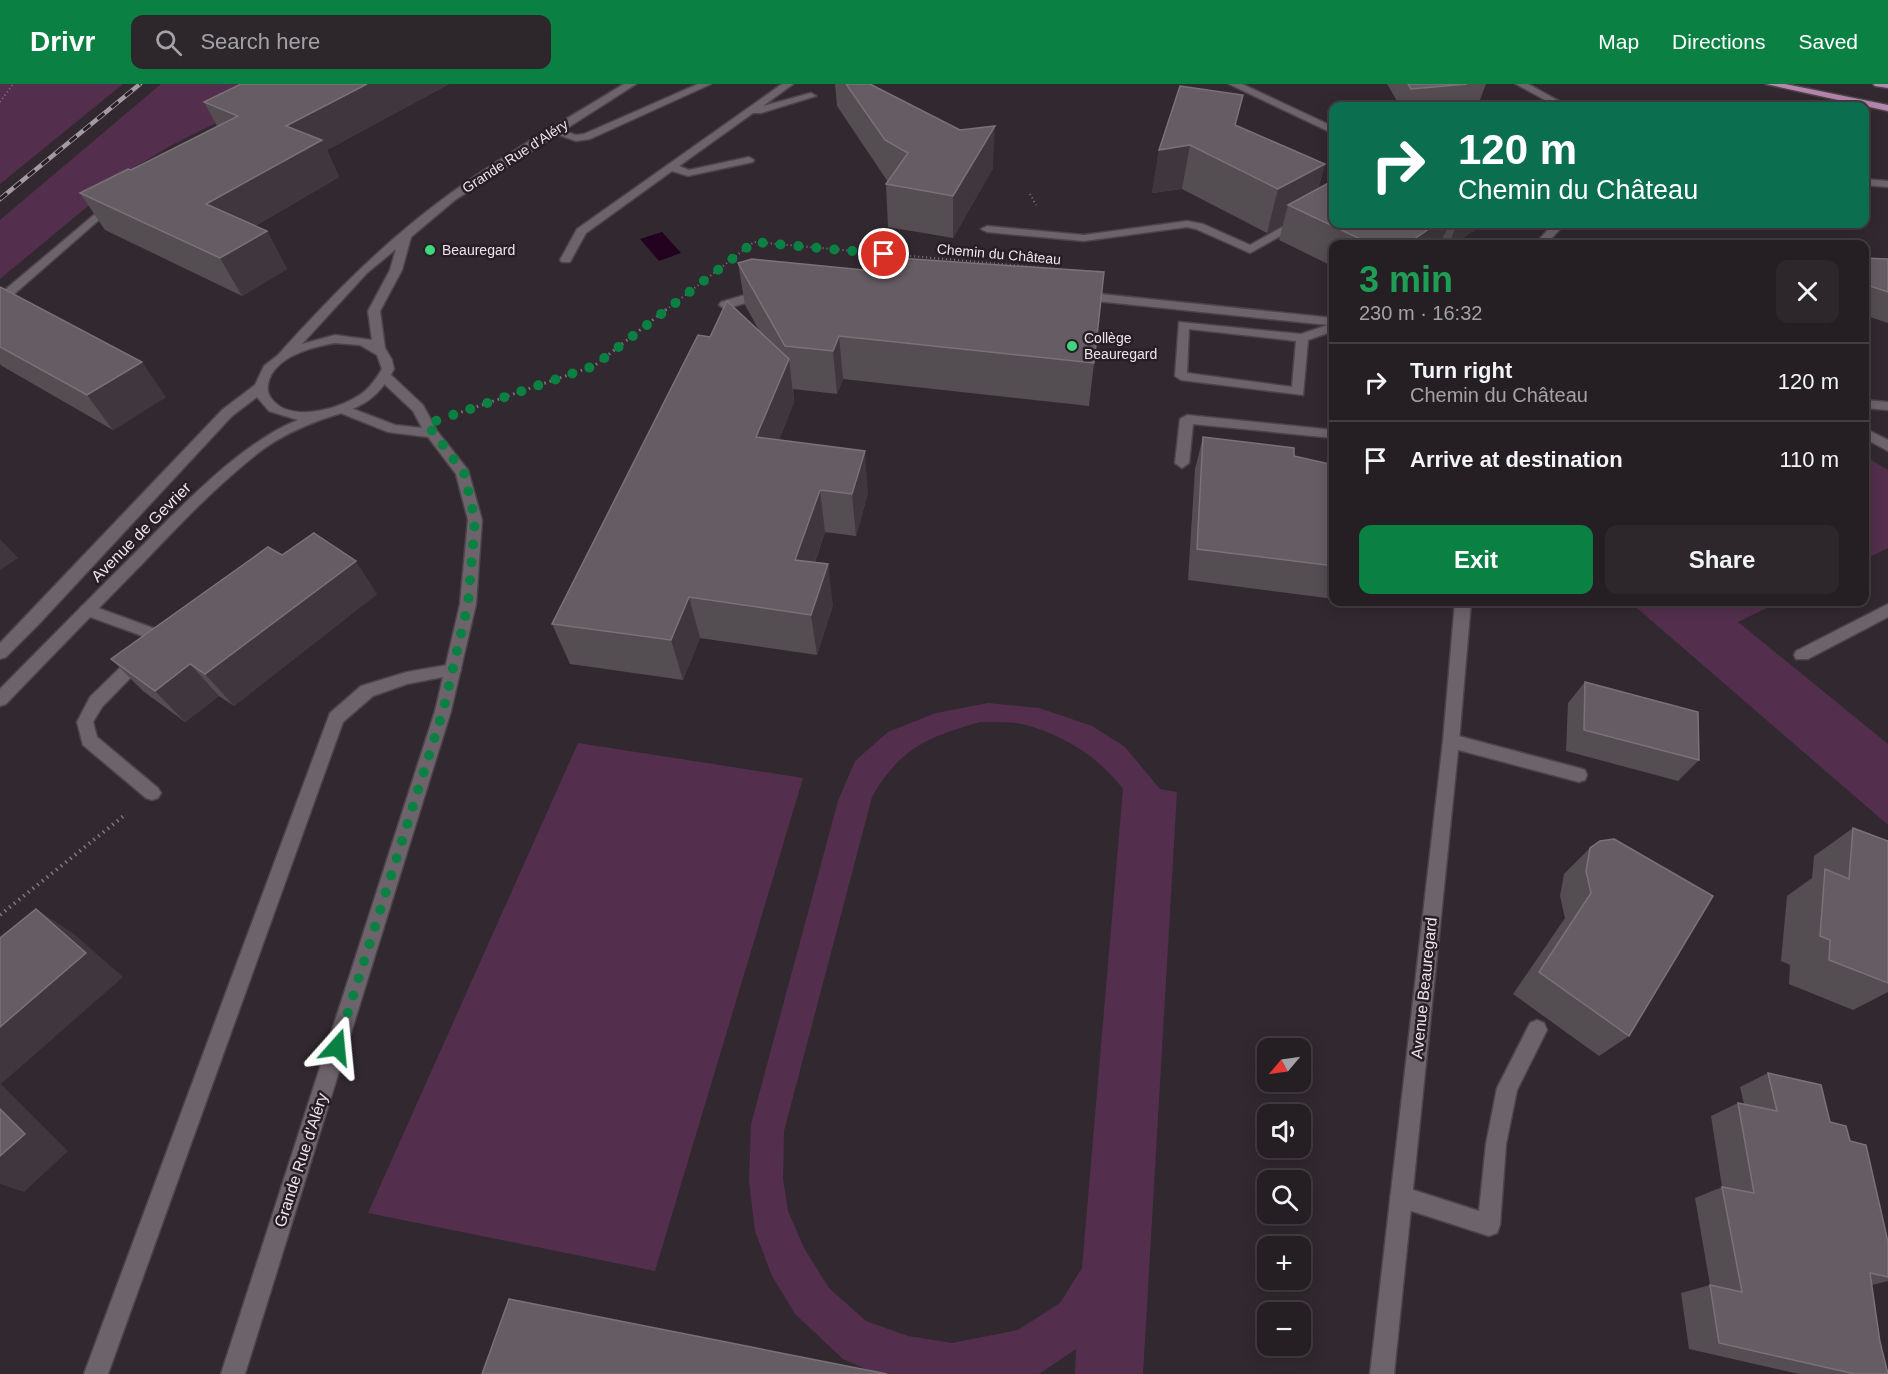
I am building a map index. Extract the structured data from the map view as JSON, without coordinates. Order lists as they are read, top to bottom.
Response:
{
  "streets": {
    "street": ["Grande Rue d'Aléry", "Avenue de Gevrier", "Avenue Beauregard"],
    "path": ["Chemin du Château"]
  },
  "crossings": [
    ["Grande Rue d'Aléry", "Chemin du Château"],
    ["Grande Rue d'Aléry", "Avenue de Gevrier"]
  ],
  "places": ["Beauregard", "Collège Beauregard"],
  "north": "bottom left",
  "page": {
    "header": "Drivr",
    "search": "Search here",
    "nav": ["Map", "Directions", "Saved"],
    "turn": ["120 m", "Chemin du Château"],
    "heading": ["3 min", "230 m · 16:32"],
    "list": [
      {
        "name": "Turn right",
        "note": "Chemin du Château",
        "value": "120 m"
      },
      {
        "name": "Arrive at destination",
        "value": "110 m"
      }
    ],
    "buttons": ["Exit", "Share"],
    "map_buttons": ["+", "−"]
  }
}
